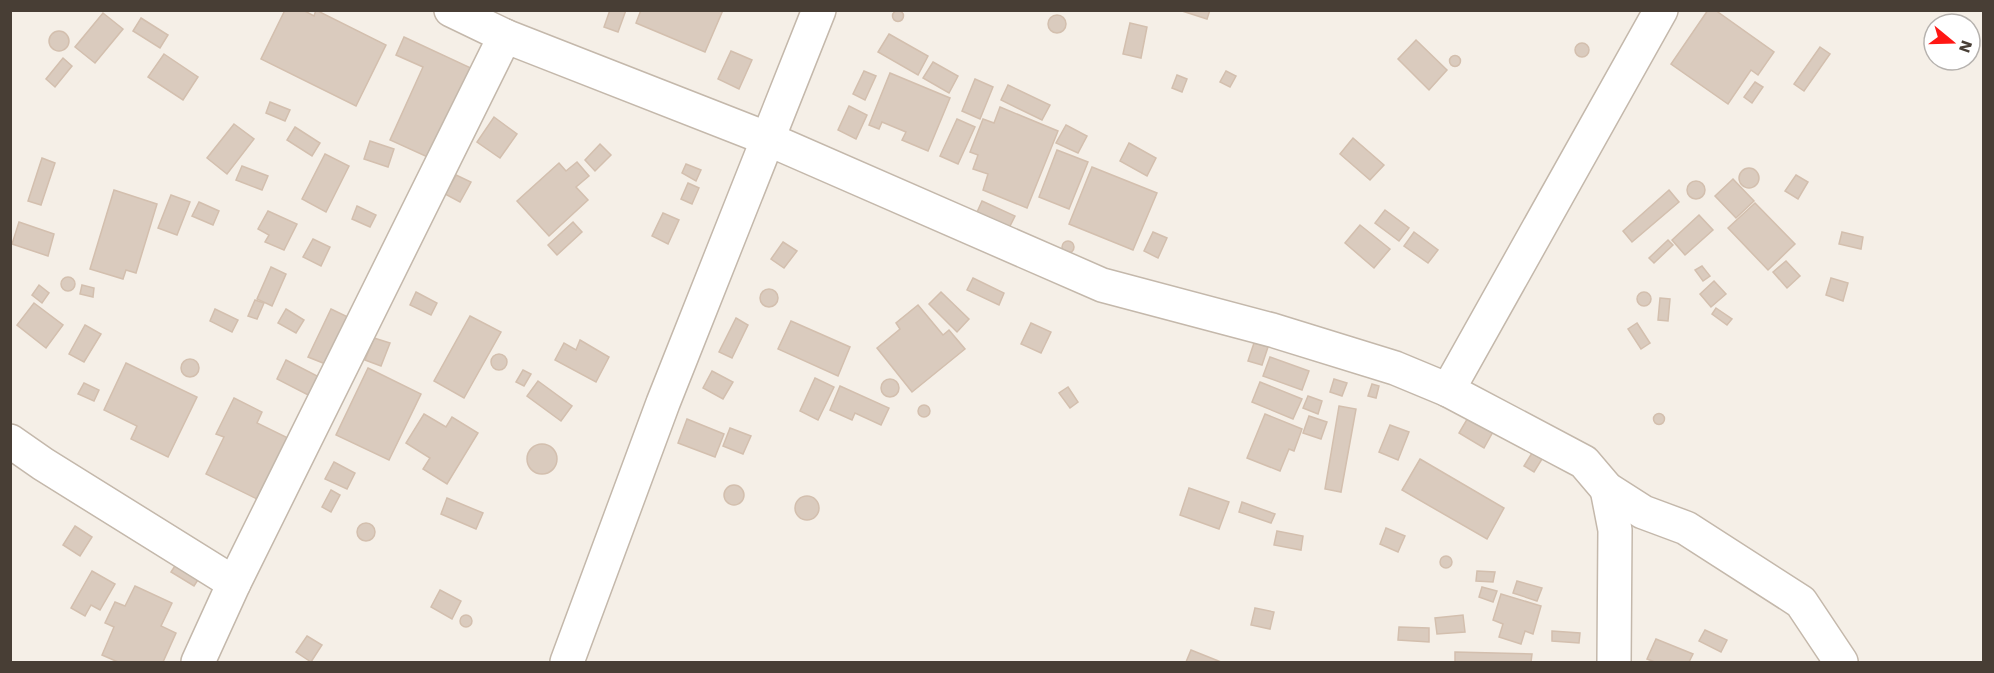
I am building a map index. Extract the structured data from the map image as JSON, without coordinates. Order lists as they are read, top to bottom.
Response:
{
  "north": "right"
}
